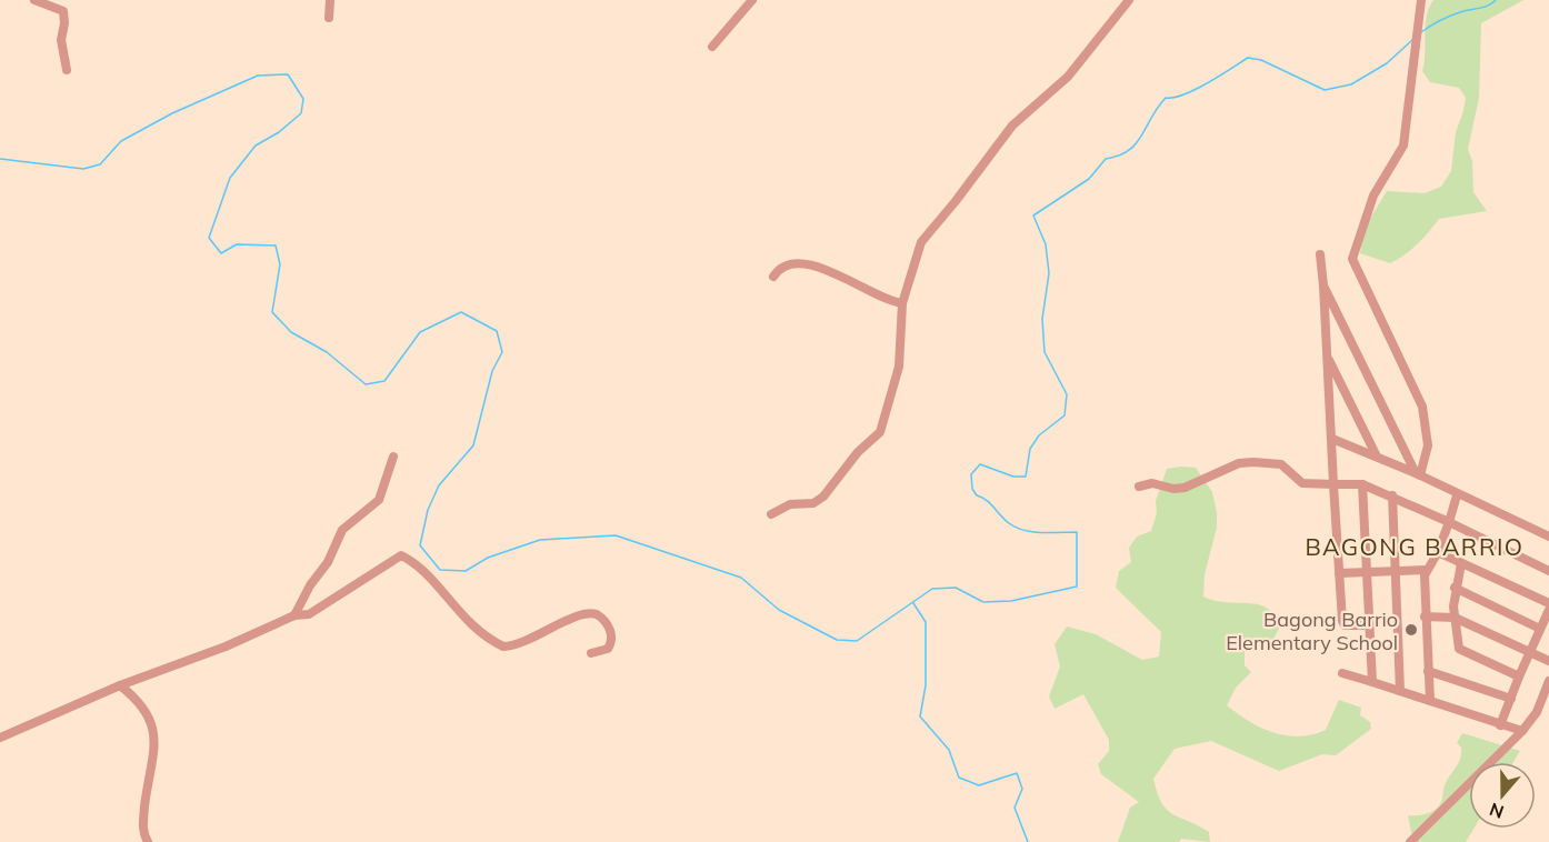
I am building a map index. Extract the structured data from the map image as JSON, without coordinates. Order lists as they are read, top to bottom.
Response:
{
  "districts": ["BAGONG BARRIO"],
  "places": ["Bagong Barrio Elementary School"],
  "north": "bottom"
}
